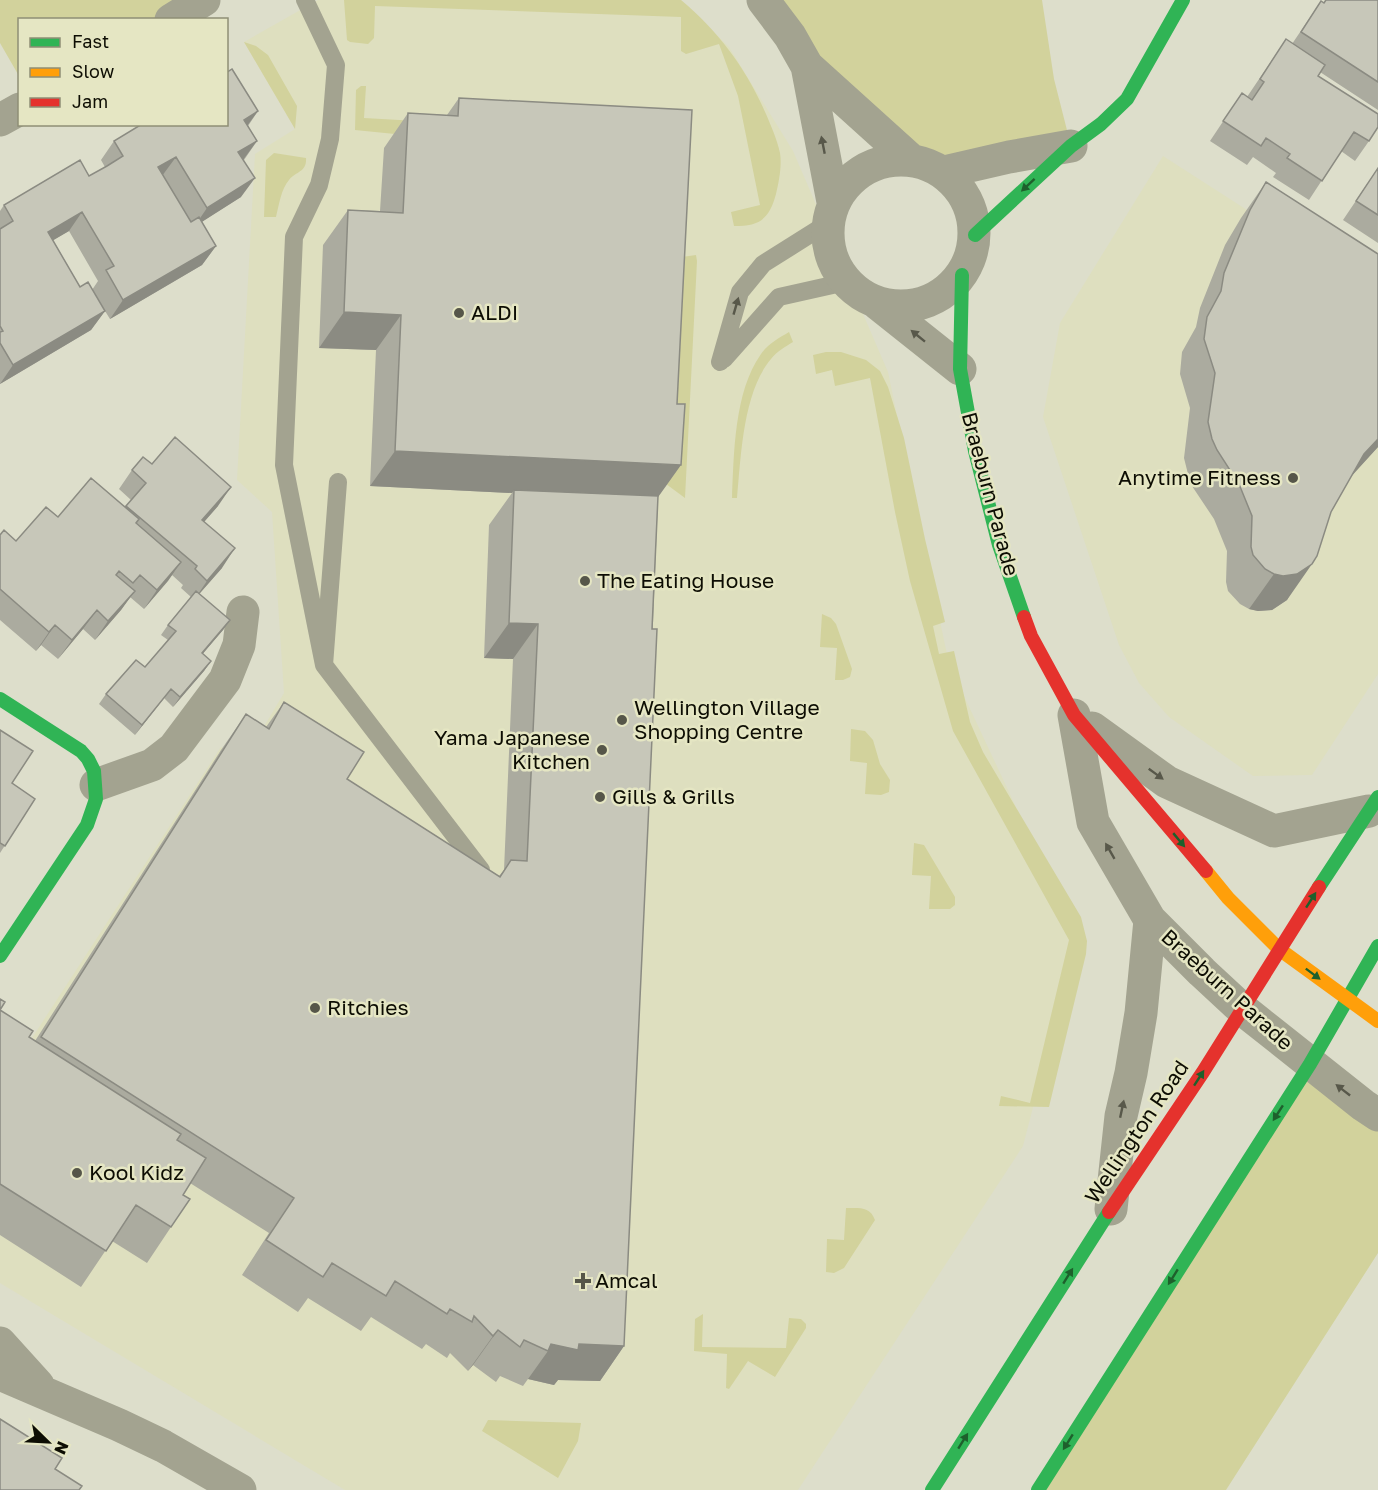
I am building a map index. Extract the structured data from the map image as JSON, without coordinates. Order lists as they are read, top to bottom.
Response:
{
  "streets": {
    "street": ["Braeburn Parade", "Wellington Road"]
  },
  "crossings": [
    ["Braeburn Parade", "Wellington Road"]
  ],
  "places": {
    "other": [
      "ALDI",
      "Anytime Fitness",
      "The Eating House",
      "Wellington Village Shopping Centre",
      "Yama Japanese Kitchen",
      "Gills & Grills",
      "Ritchies",
      "Kool Kidz"
    ],
    "health": ["Amcal"]
  },
  "legend": ["Fast", "Slow", "Jam"],
  "north": "bottom right"
}
